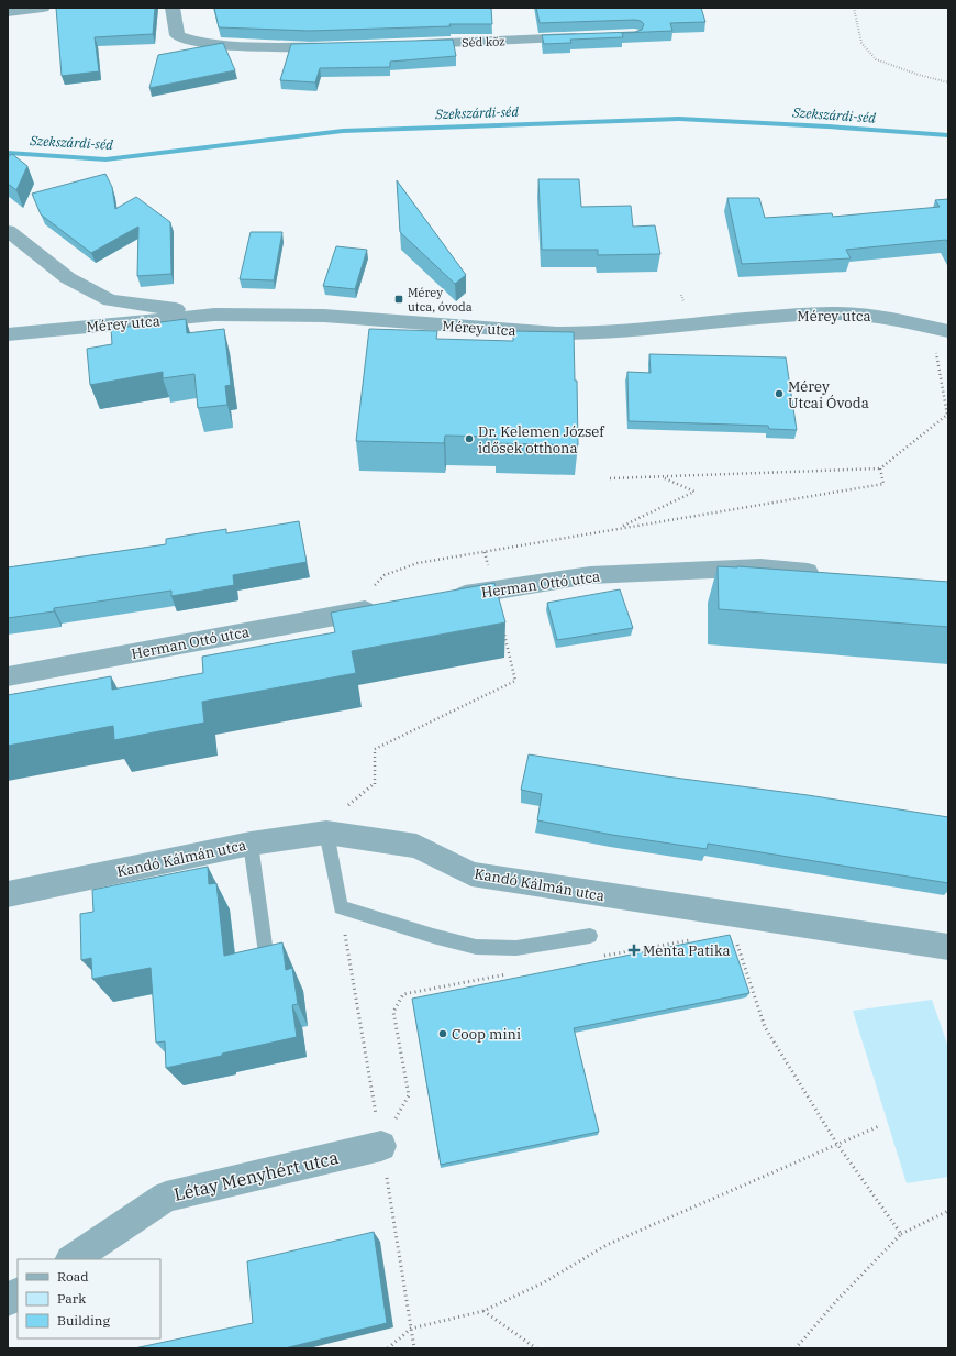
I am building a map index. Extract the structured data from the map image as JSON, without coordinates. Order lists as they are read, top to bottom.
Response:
{
  "streets": {
    "street": [
      "Séd köz",
      "Mérey utca",
      "Herman Ottó utca",
      "Kandó Kálmán utca",
      "Létay Menyhért utca"
    ]
  },
  "water": ["Szekszárdi-séd"],
  "places": {
    "transit": ["Mérey utca, óvoda"],
    "other": ["Mérey Utcai Óvoda", "Dr. Kelemen József idősek otthona", "Coop mini"],
    "health": ["Menta Patika"]
  },
  "legend": ["Road", "Park", "Building"]
}
